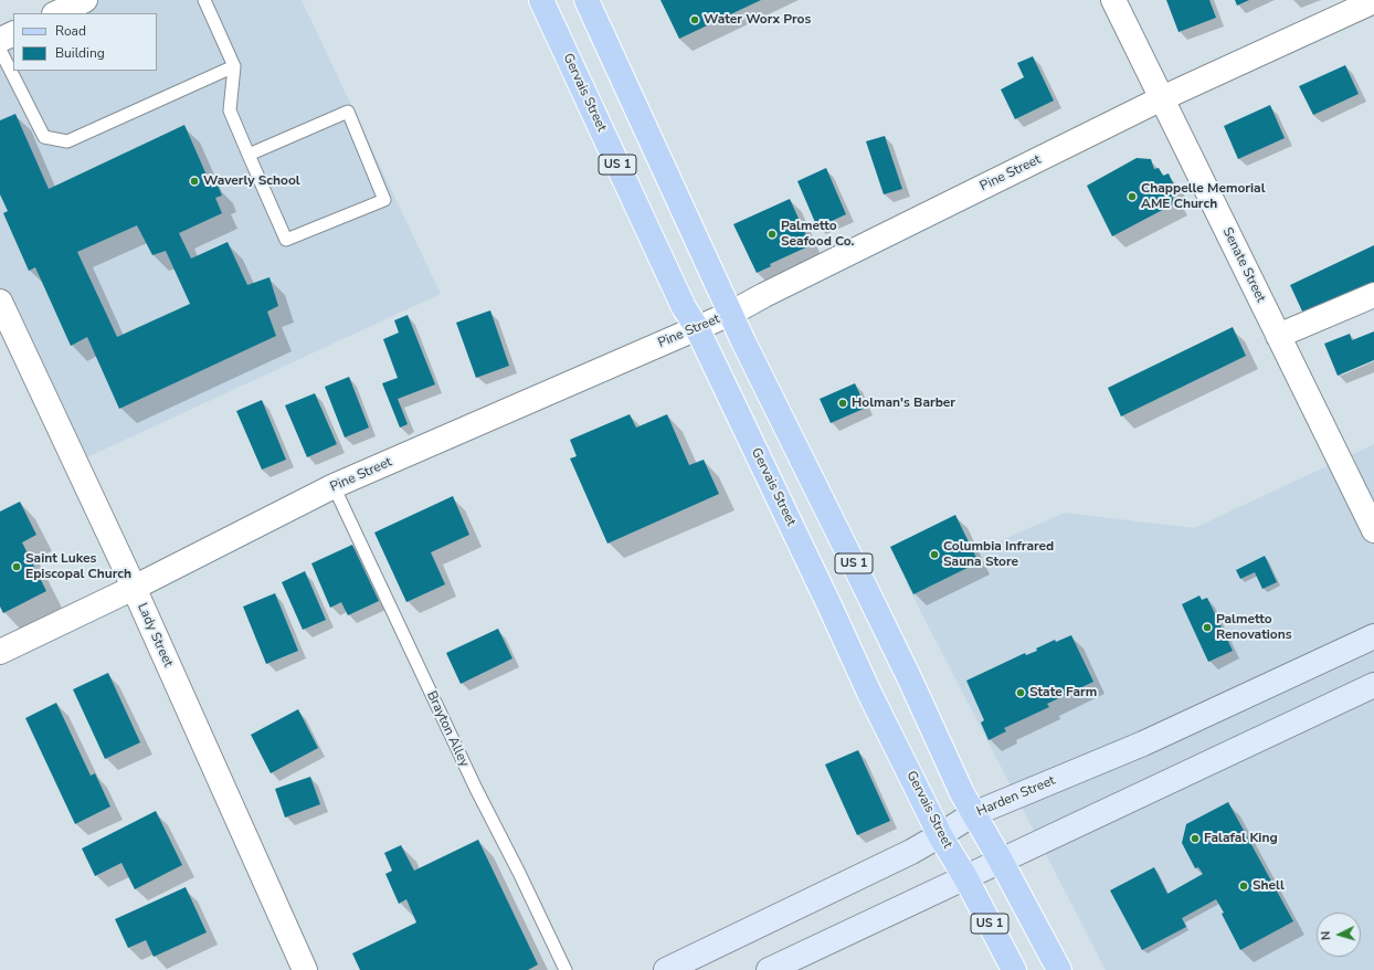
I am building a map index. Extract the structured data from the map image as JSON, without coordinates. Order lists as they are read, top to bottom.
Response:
{
  "streets": {
    "main road": ["Gervais Street", "US 1", "Harden Street"],
    "street": ["Pine Street", "Senate Street", "Lady Street"],
    "lane": ["Brayton Alley"]
  },
  "crossings": [
    ["Gervais Street", "Pine Street"],
    ["Gervais Street", "Harden Street"],
    ["US 1", "Pine Street"],
    ["US 1", "Harden Street"],
    ["Pine Street", "Senate Street"],
    ["Pine Street", "Lady Street"],
    ["Pine Street", "Brayton Alley"]
  ],
  "places": [
    "Water Worx Pros",
    "Waverly School",
    "Chappelle Memorial AME Church",
    "Palmetto Seafood Co.",
    "Holman's Barber",
    "Columbia Infrared Sauna Store",
    "Saint Lukes Episcopal Church",
    "Palmetto Renovations",
    "State Farm",
    "Falafal King",
    "Shell"
  ],
  "legend": ["Road", "Building"],
  "north": "left"
}
